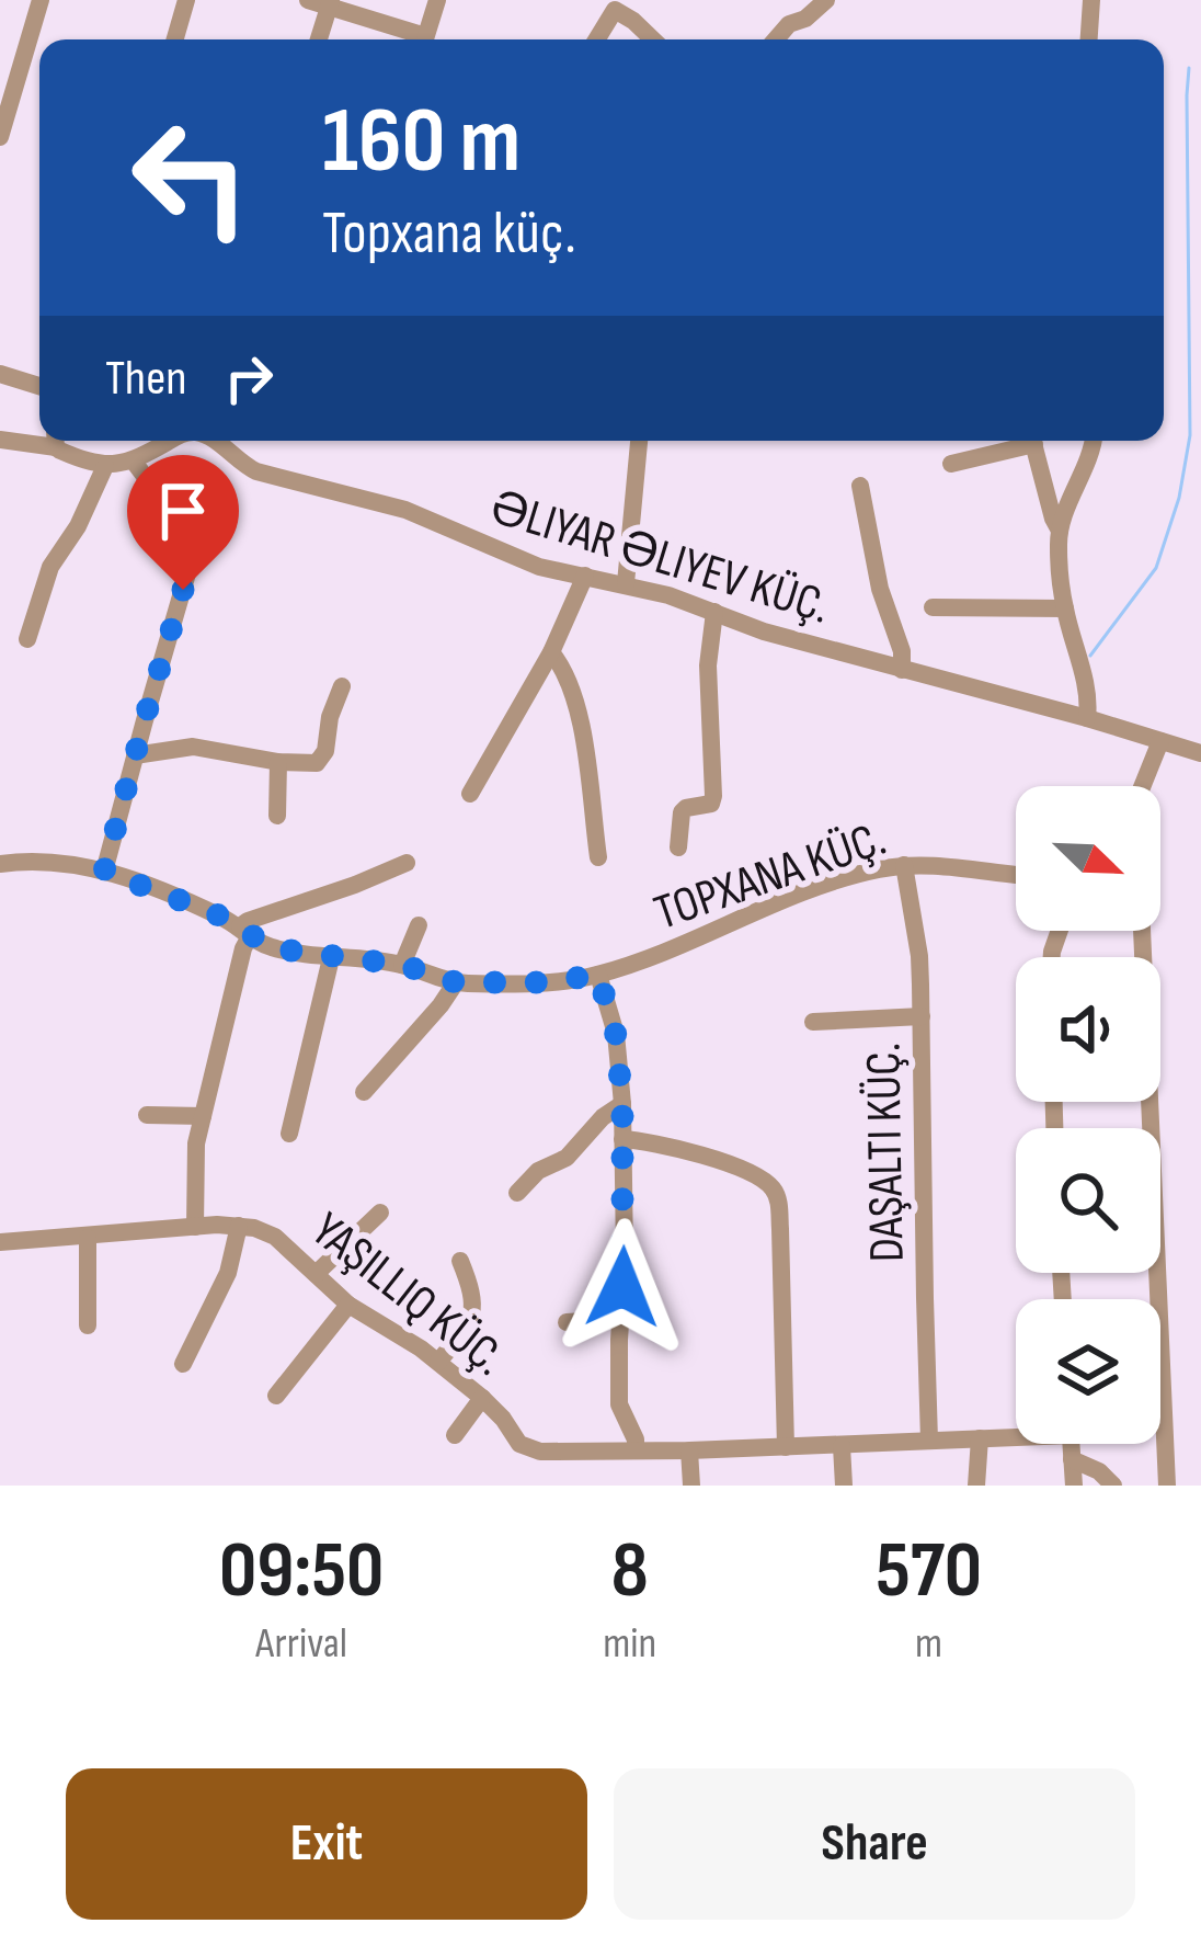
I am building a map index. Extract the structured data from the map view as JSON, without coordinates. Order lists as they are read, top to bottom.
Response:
{
  "streets": {
    "street": ["ƏLIYAR ƏLIYEV KÜÇ.", "TOPXANA KÜÇ."]
  },
  "north": "bottom right",
  "page": {
    "turn": ["160 m", "Topxana küç."],
    "then": "Then",
    "eta": [
      "09:50",
      "Arrival",
      "8",
      "min",
      "570",
      "m"
    ],
    "buttons": ["Exit", "Share"]
  }
}
